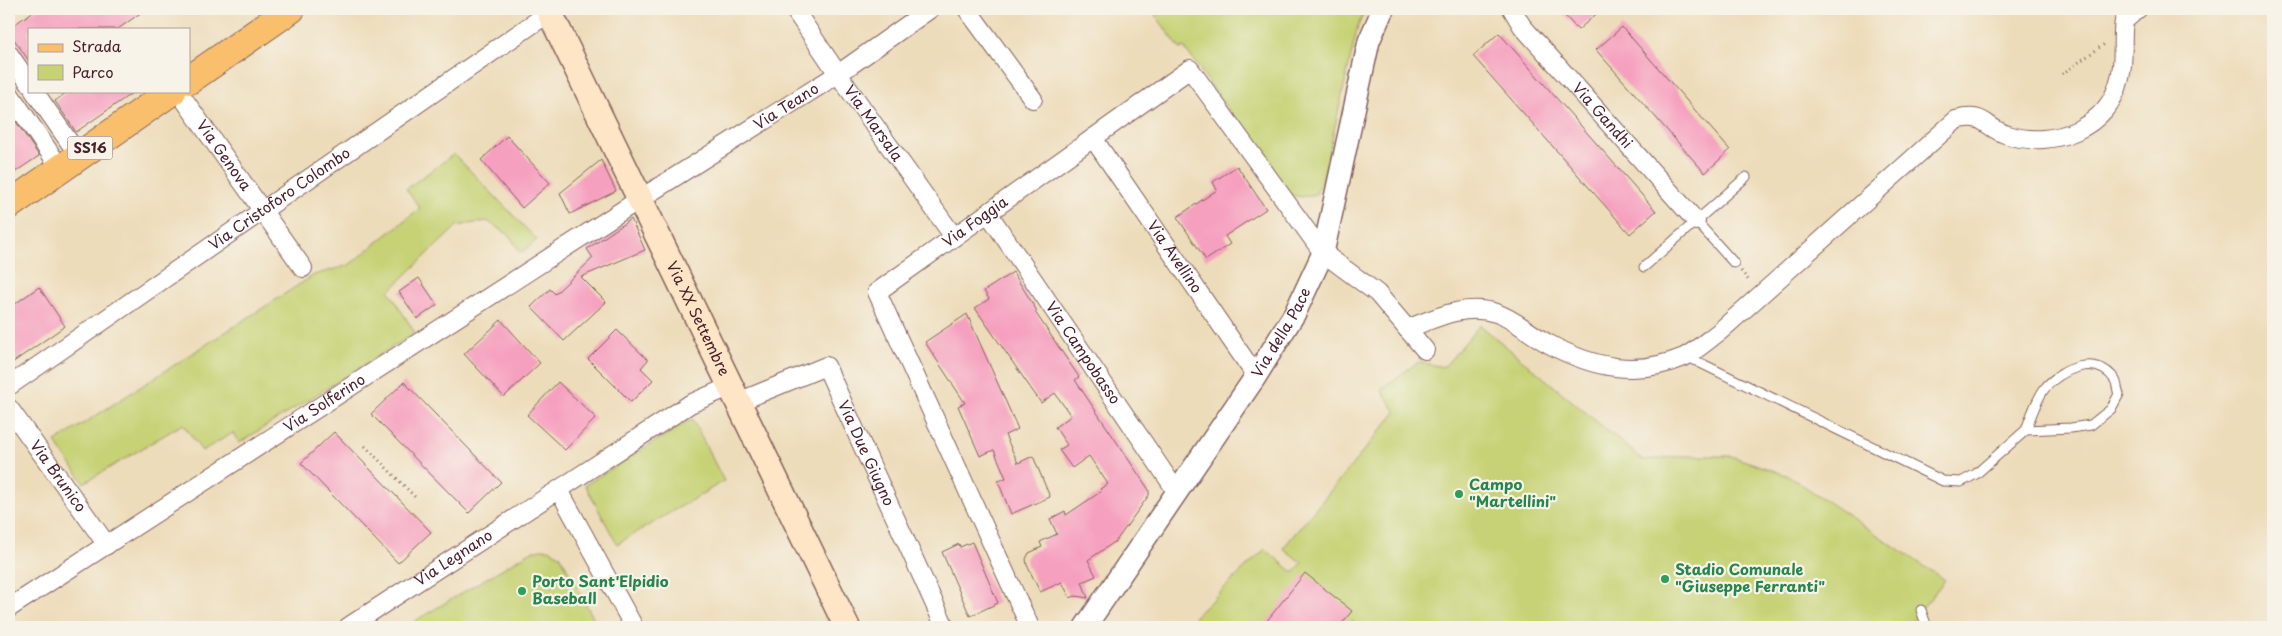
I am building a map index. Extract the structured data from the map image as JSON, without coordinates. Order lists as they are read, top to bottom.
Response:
{
  "streets": {
    "main road": ["SS16", "Via XX Settembre"],
    "street": [
      "Via Teano",
      "Via Gandhi",
      "Via Marsala",
      "Via Genova",
      "Via Cristoforo Colombo",
      "Via Foggia",
      "Via Avellino",
      "Via della Pace",
      "Via Campobasso",
      "Via Solferino",
      "Via Due Giugno",
      "Via Brunico",
      "Via Legnano"
    ]
  },
  "crossings": [
    ["Via Teano", "Via Marsala"],
    ["Via Teano", "Via XX Settembre"],
    ["Via Teano", "Via Solferino"],
    ["Via Marsala", "Via Foggia"],
    ["Via Genova", "Via Cristoforo Colombo"],
    ["Via Cristoforo Colombo", "Via XX Settembre"],
    ["Via Foggia", "Via Avellino"],
    ["Via Foggia", "Via della Pace"],
    ["Via Foggia", "Via Campobasso"],
    ["Via Avellino", "Via della Pace"],
    ["Via XX Settembre", "Via Solferino"],
    ["Via XX Settembre", "Via Due Giugno"],
    ["Via XX Settembre", "Via Legnano"],
    ["Via della Pace", "Via Campobasso"],
    ["Via Solferino", "Via Brunico"],
    ["Via Due Giugno", "Via Legnano"]
  ],
  "places": ["Campo \"Martellini\"", "Stadio Comunale \"Giuseppe Ferranti\"", "Porto Sant'Elpidio Baseball"],
  "legend": ["Strada", "Parco"]
}
